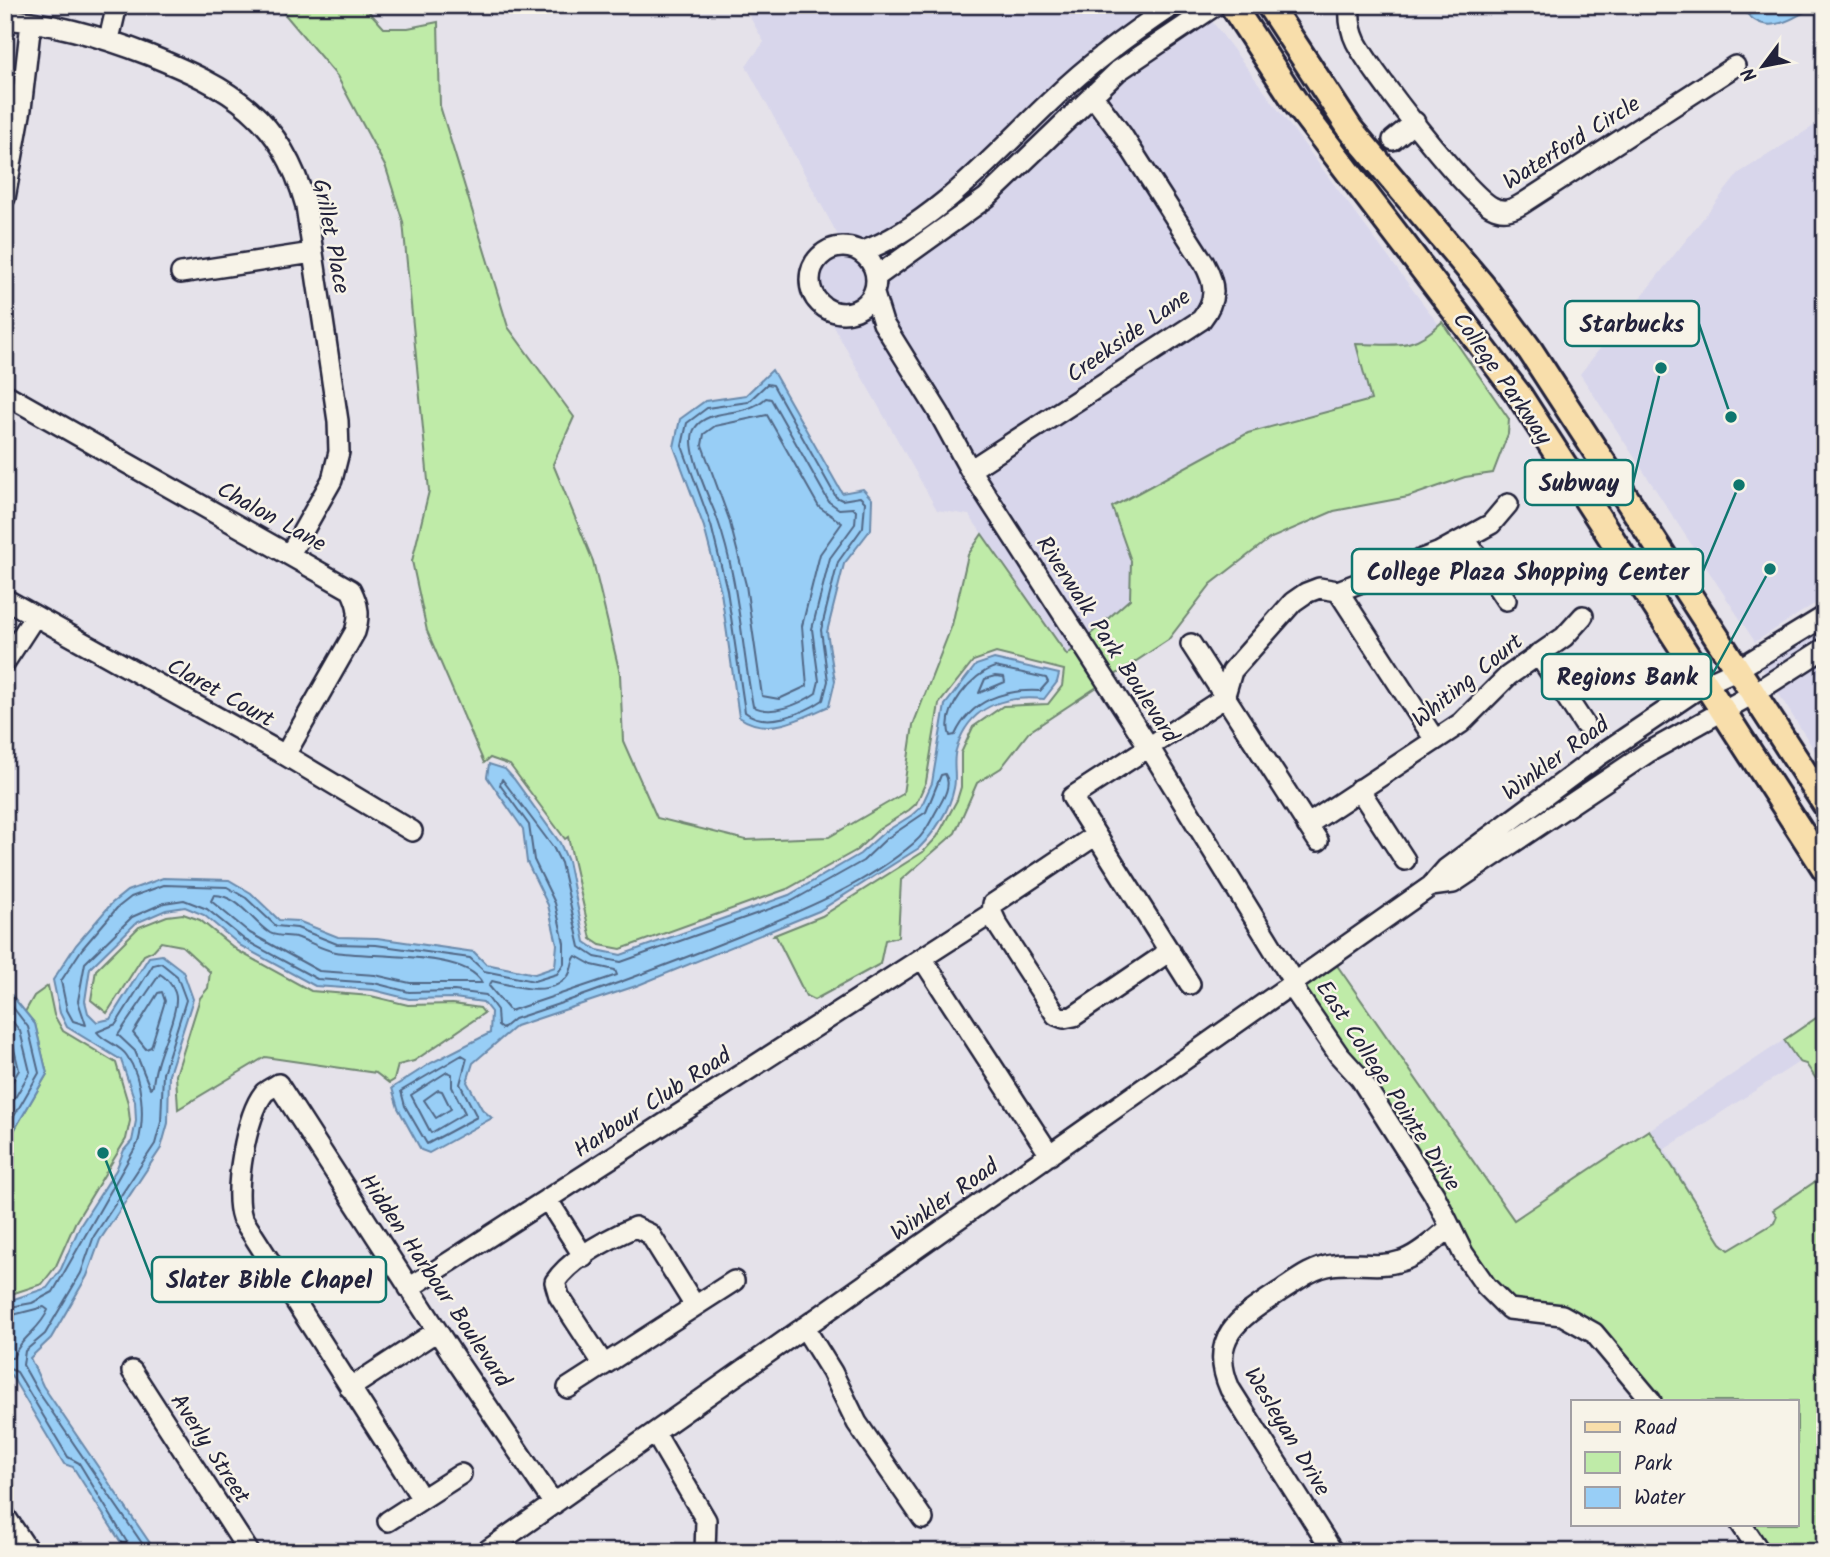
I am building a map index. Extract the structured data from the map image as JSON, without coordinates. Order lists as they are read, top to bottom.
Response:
{
  "streets": {
    "main road": ["College Parkway"],
    "street": [
      "Waterford Circle",
      "Grillet Place",
      "Creekside Lane",
      "Chalon Lane",
      "Riverwalk Park Boulevard",
      "Whiting Court",
      "Claret Court",
      "Winkler Road",
      "East College Pointe Drive",
      "Harbour Club Road",
      "Hidden Harbour Boulevard",
      "Wesleyan Drive",
      "Averly Street"
    ]
  },
  "crossings": [
    ["Grillet Place", "Chalon Lane"],
    ["Creekside Lane", "Riverwalk Park Boulevard"],
    ["College Parkway", "Winkler Road"],
    ["Chalon Lane", "Claret Court"],
    ["Riverwalk Park Boulevard", "Winkler Road"],
    ["Riverwalk Park Boulevard", "East College Pointe Drive"],
    ["Winkler Road", "East College Pointe Drive"],
    ["Winkler Road", "Hidden Harbour Boulevard"],
    ["East College Pointe Drive", "Wesleyan Drive"],
    ["Harbour Club Road", "Hidden Harbour Boulevard"]
  ],
  "places": [
    "Subway",
    "Starbucks",
    "College Plaza Shopping Center",
    "Regions Bank",
    "Slater Bible Chapel"
  ],
  "legend": ["Road", "Park", "Water"],
  "north": "bottom left"
}
